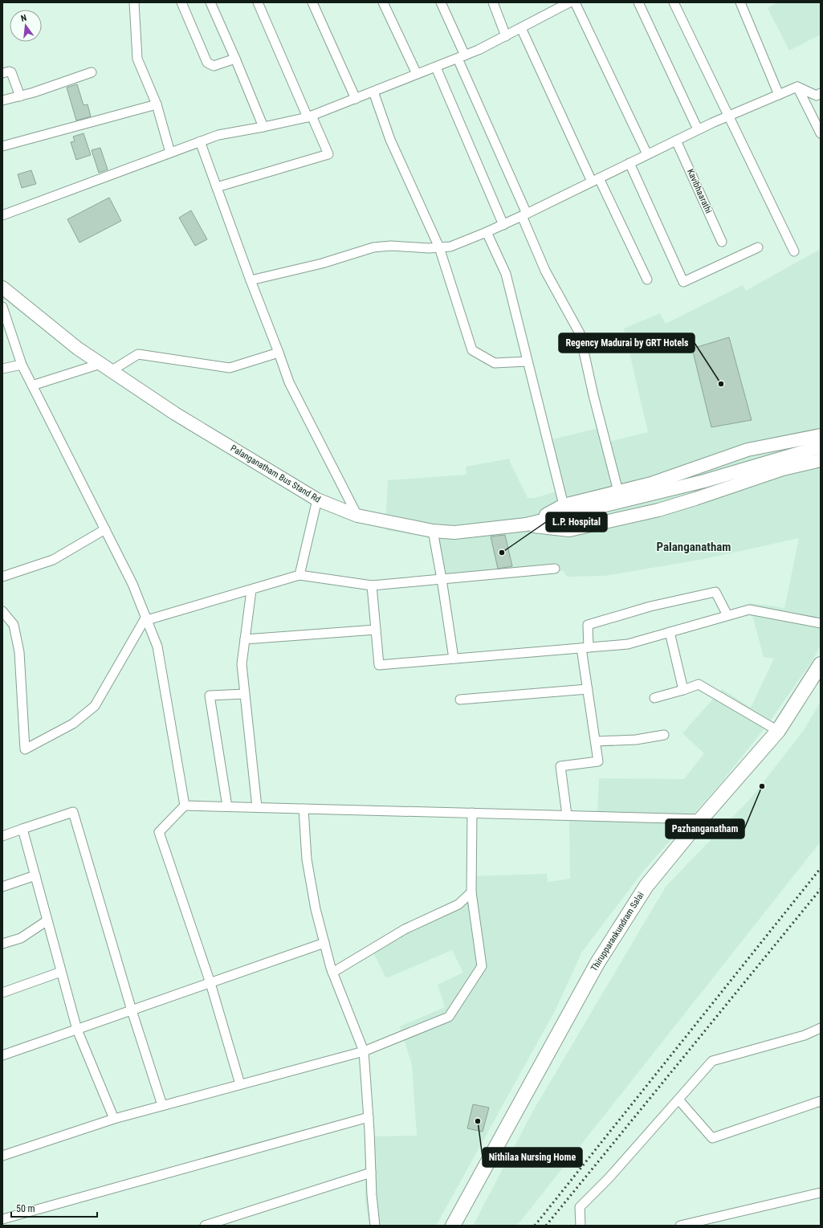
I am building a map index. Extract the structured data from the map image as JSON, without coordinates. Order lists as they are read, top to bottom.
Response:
{
  "streets": {
    "main road": ["Thirupparankundram Salai"],
    "street": ["Kavibhaarathi", "Palanganatham Bus Stand Rd"]
  },
  "districts": ["Palanganatham"],
  "places": [
    "Regency Madurai by GRT Hotels",
    "L.P. Hospital",
    "Pazhanganatham",
    "Nithilaa Nursing Home"
  ],
  "scale_bar": "50 m",
  "north": "top"
}
